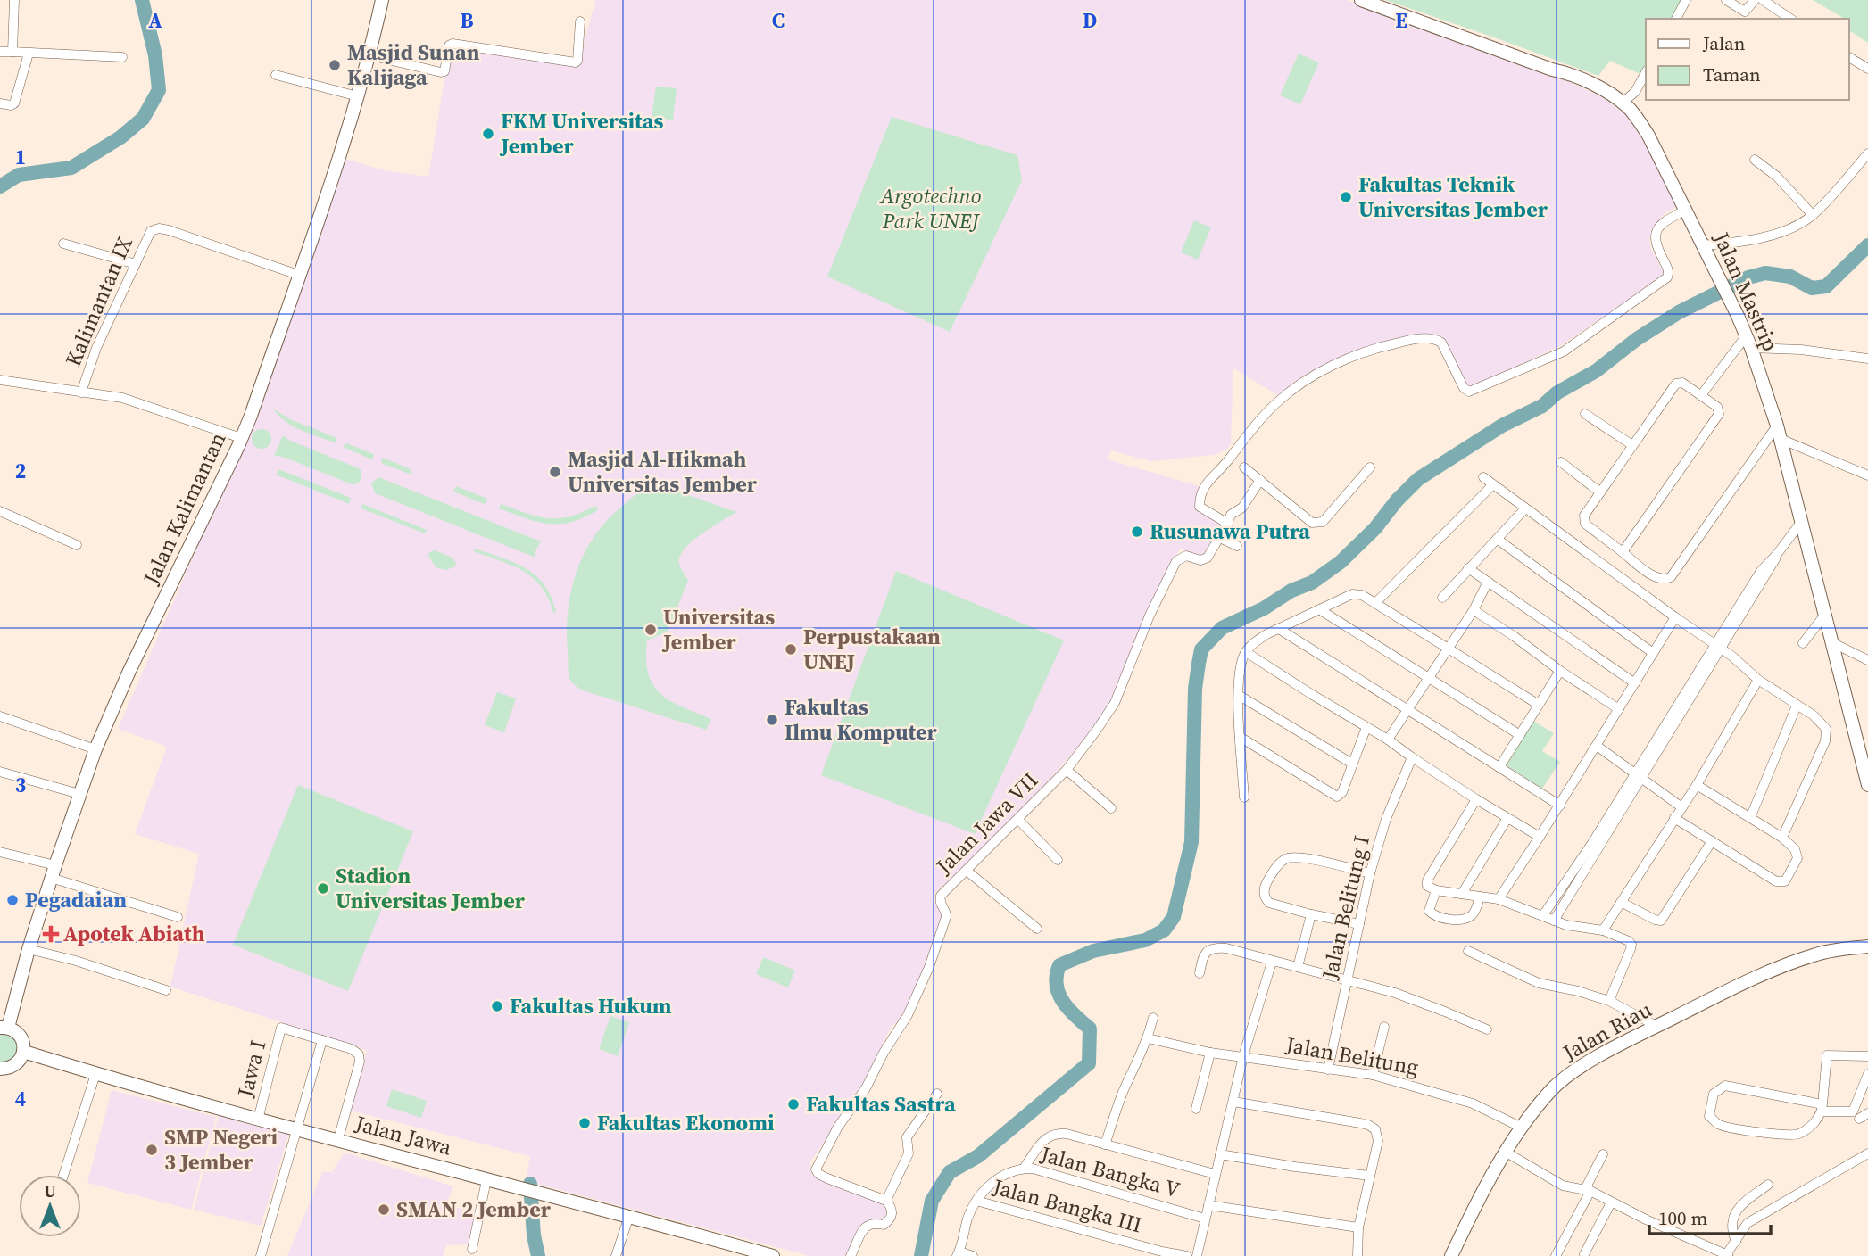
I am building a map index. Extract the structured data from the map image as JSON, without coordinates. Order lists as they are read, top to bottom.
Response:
{
  "streets": {
    "main road": [
      "Jalan Mastrip",
      "Jalan Kalimantan",
      "Jalan Riau",
      "Jalan Jawa"
    ],
    "street": [
      "Kalimantan IX",
      "Jalan Jawa VII",
      "Jalan Belitung I",
      "Jalan Belitung",
      "Jawa I",
      "Jalan Bangka V",
      "Jalan Bangka III"
    ]
  },
  "crossings": [
    ["Kalimantan IX", "Jalan Kalimantan"],
    ["Jalan Belitung I", "Jalan Belitung"],
    ["Jalan Riau", "Jalan Belitung"],
    ["Jawa I", "Jalan Jawa"],
    ["Jalan Bangka V", "Jalan Bangka III"]
  ],
  "parks": ["Argotechno Park UNEJ"],
  "places": {
    "other": [
      "Masjid Sunan Kalijaga",
      "FKM Universitas Jember",
      "Fakultas Teknik Universitas Jember",
      "Masjid Al-Hikmah Universitas Jember",
      "Rusunawa Putra",
      "Universitas Jember",
      "Perpustakaan UNEJ",
      "Fakultas Ilmu Komputer",
      "Stadion Universitas Jember",
      "Pegadaian",
      "Fakultas Hukum",
      "Fakultas Sastra",
      "Fakultas Ekonomi",
      "SMP Negeri 3 Jember",
      "SMAN 2 Jember"
    ],
    "health": ["Apotek Abiath"]
  },
  "legend": ["Jalan", "Taman"],
  "scale_bar": "100 m",
  "north": "top",
  "grid": {
    "columns": [
      "A",
      "B",
      "C",
      "D",
      "E"
    ],
    "rows": [
      "1",
      "2",
      "3",
      "4"
    ]
  }
}
